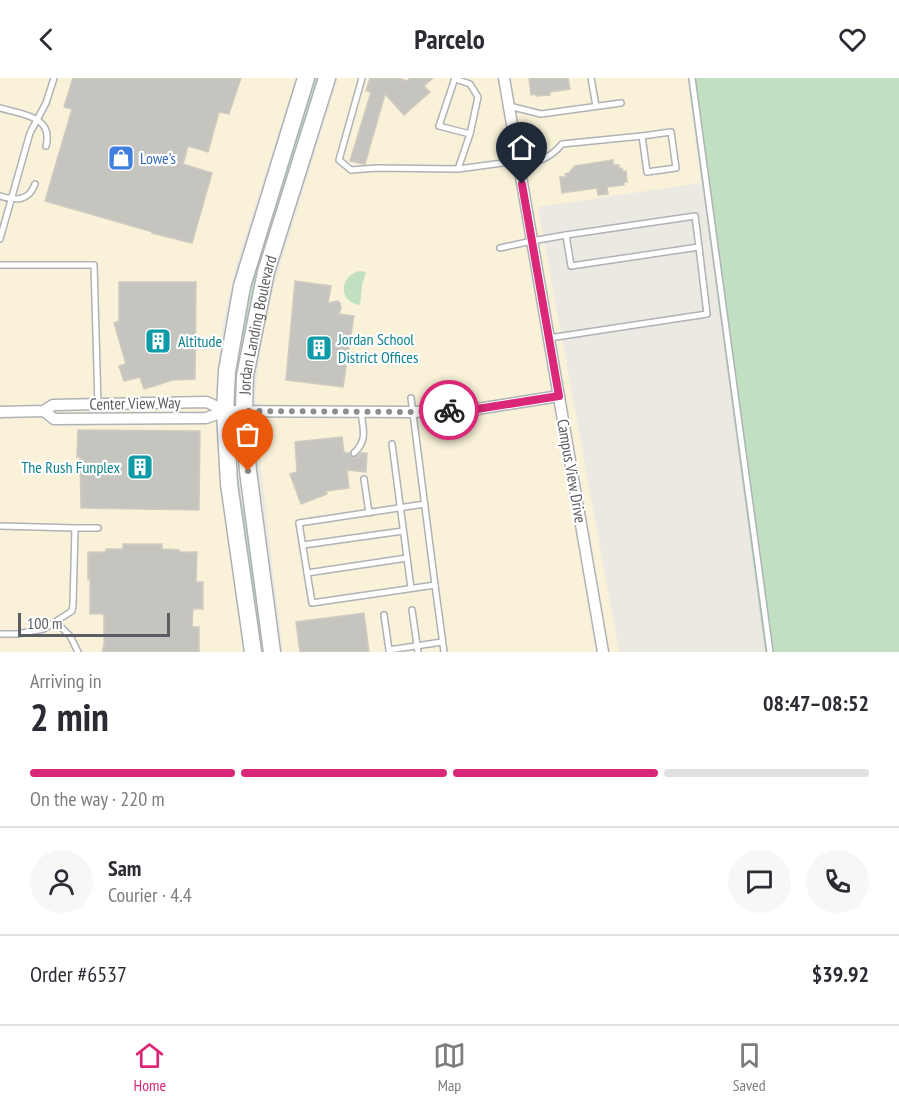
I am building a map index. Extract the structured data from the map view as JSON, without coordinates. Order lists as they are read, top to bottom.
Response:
{
  "streets": {
    "main road": ["Jordan Landing Boulevard"],
    "street": ["Center View Way", "Campus View Drive"]
  },
  "crossings": [
    ["Jordan Landing Boulevard", "Center View Way"],
    ["Center View Way", "Campus View Drive"]
  ],
  "places": {
    "shop": ["Lowe's"],
    "building": ["Altitude", "Jordan School District Offices", "The Rush Funplex"]
  },
  "scale_bar": "100 m",
  "page": {
    "header": "Parcelo",
    "scale": "100 m",
    "heading": ["2 min", "Arriving in", "08:47–08:52"],
    "panel": [
      "Sam",
      "Courier · 4.4",
      "Order #6537",
      "$39.92"
    ],
    "bar": "On the way · 220 m",
    "tabs": ["Home", "Map", "Saved"]
  }
}
